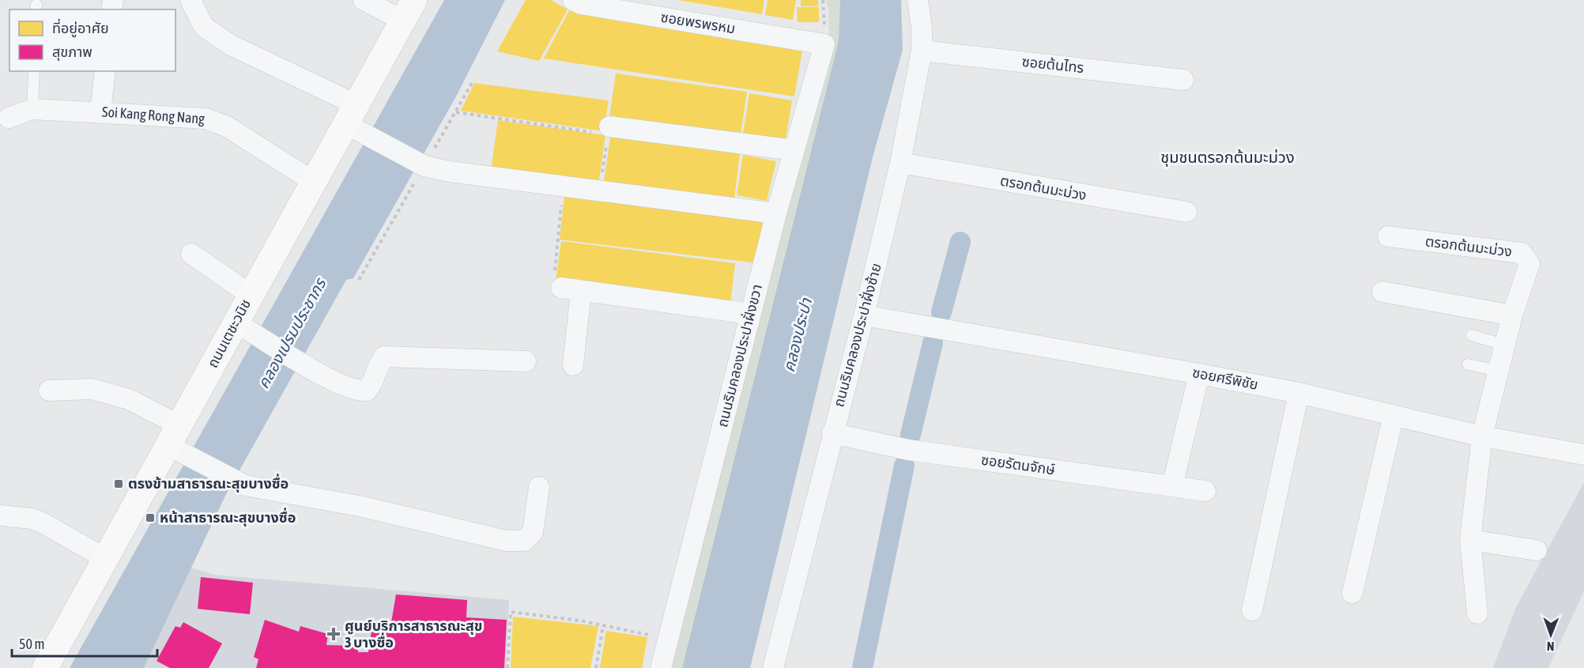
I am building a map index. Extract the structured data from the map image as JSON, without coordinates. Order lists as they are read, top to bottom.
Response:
{
  "streets": {
    "main road": ["ถนนเตชะวนิช"],
    "street": [
      "ซอยพรพรหม",
      "ซอยต้นไทร",
      "Soi Kang Rong Nang",
      "ตรอกต้นมะม่วง",
      "ถนนริมคลองประปาฝั่งซ้าย",
      "ถนนริมคลองประปาฝั่งขวา",
      "ซอยศรีพิชัย",
      "ซอยรัตนจักษ์"
    ]
  },
  "crossings": [
    ["ซอยพรพรหม", "ถนนริมคลองประปาฝั่งขวา"],
    ["ซอยต้นไทร", "ถนนริมคลองประปาฝั่งซ้าย"],
    ["Soi Kang Rong Nang", "ถนนเตชะวนิช"],
    ["ตรอกต้นมะม่วง", "ถนนริมคลองประปาฝั่งซ้าย"],
    ["ถนนริมคลองประปาฝั่งซ้าย", "ซอยศรีพิชัย"],
    ["ถนนริมคลองประปาฝั่งซ้าย", "ซอยรัตนจักษ์"]
  ],
  "districts": ["ชุมชนตรอกต้นมะม่วง"],
  "water": ["คลองเปรมประชากร", "คลองประปา"],
  "places": {
    "transit": ["ตรงข้ามสาธารณะสุขบางซื่อ", "หน้าสาธารณะสุขบางซื่อ"],
    "health": ["ศูนย์บริการสาธารณะสุข 3 บางซื่อ"]
  },
  "legend": ["ที่อยู่อาศัย", "สุขภาพ"],
  "scale_bar": "50 m",
  "north": "bottom"
}
